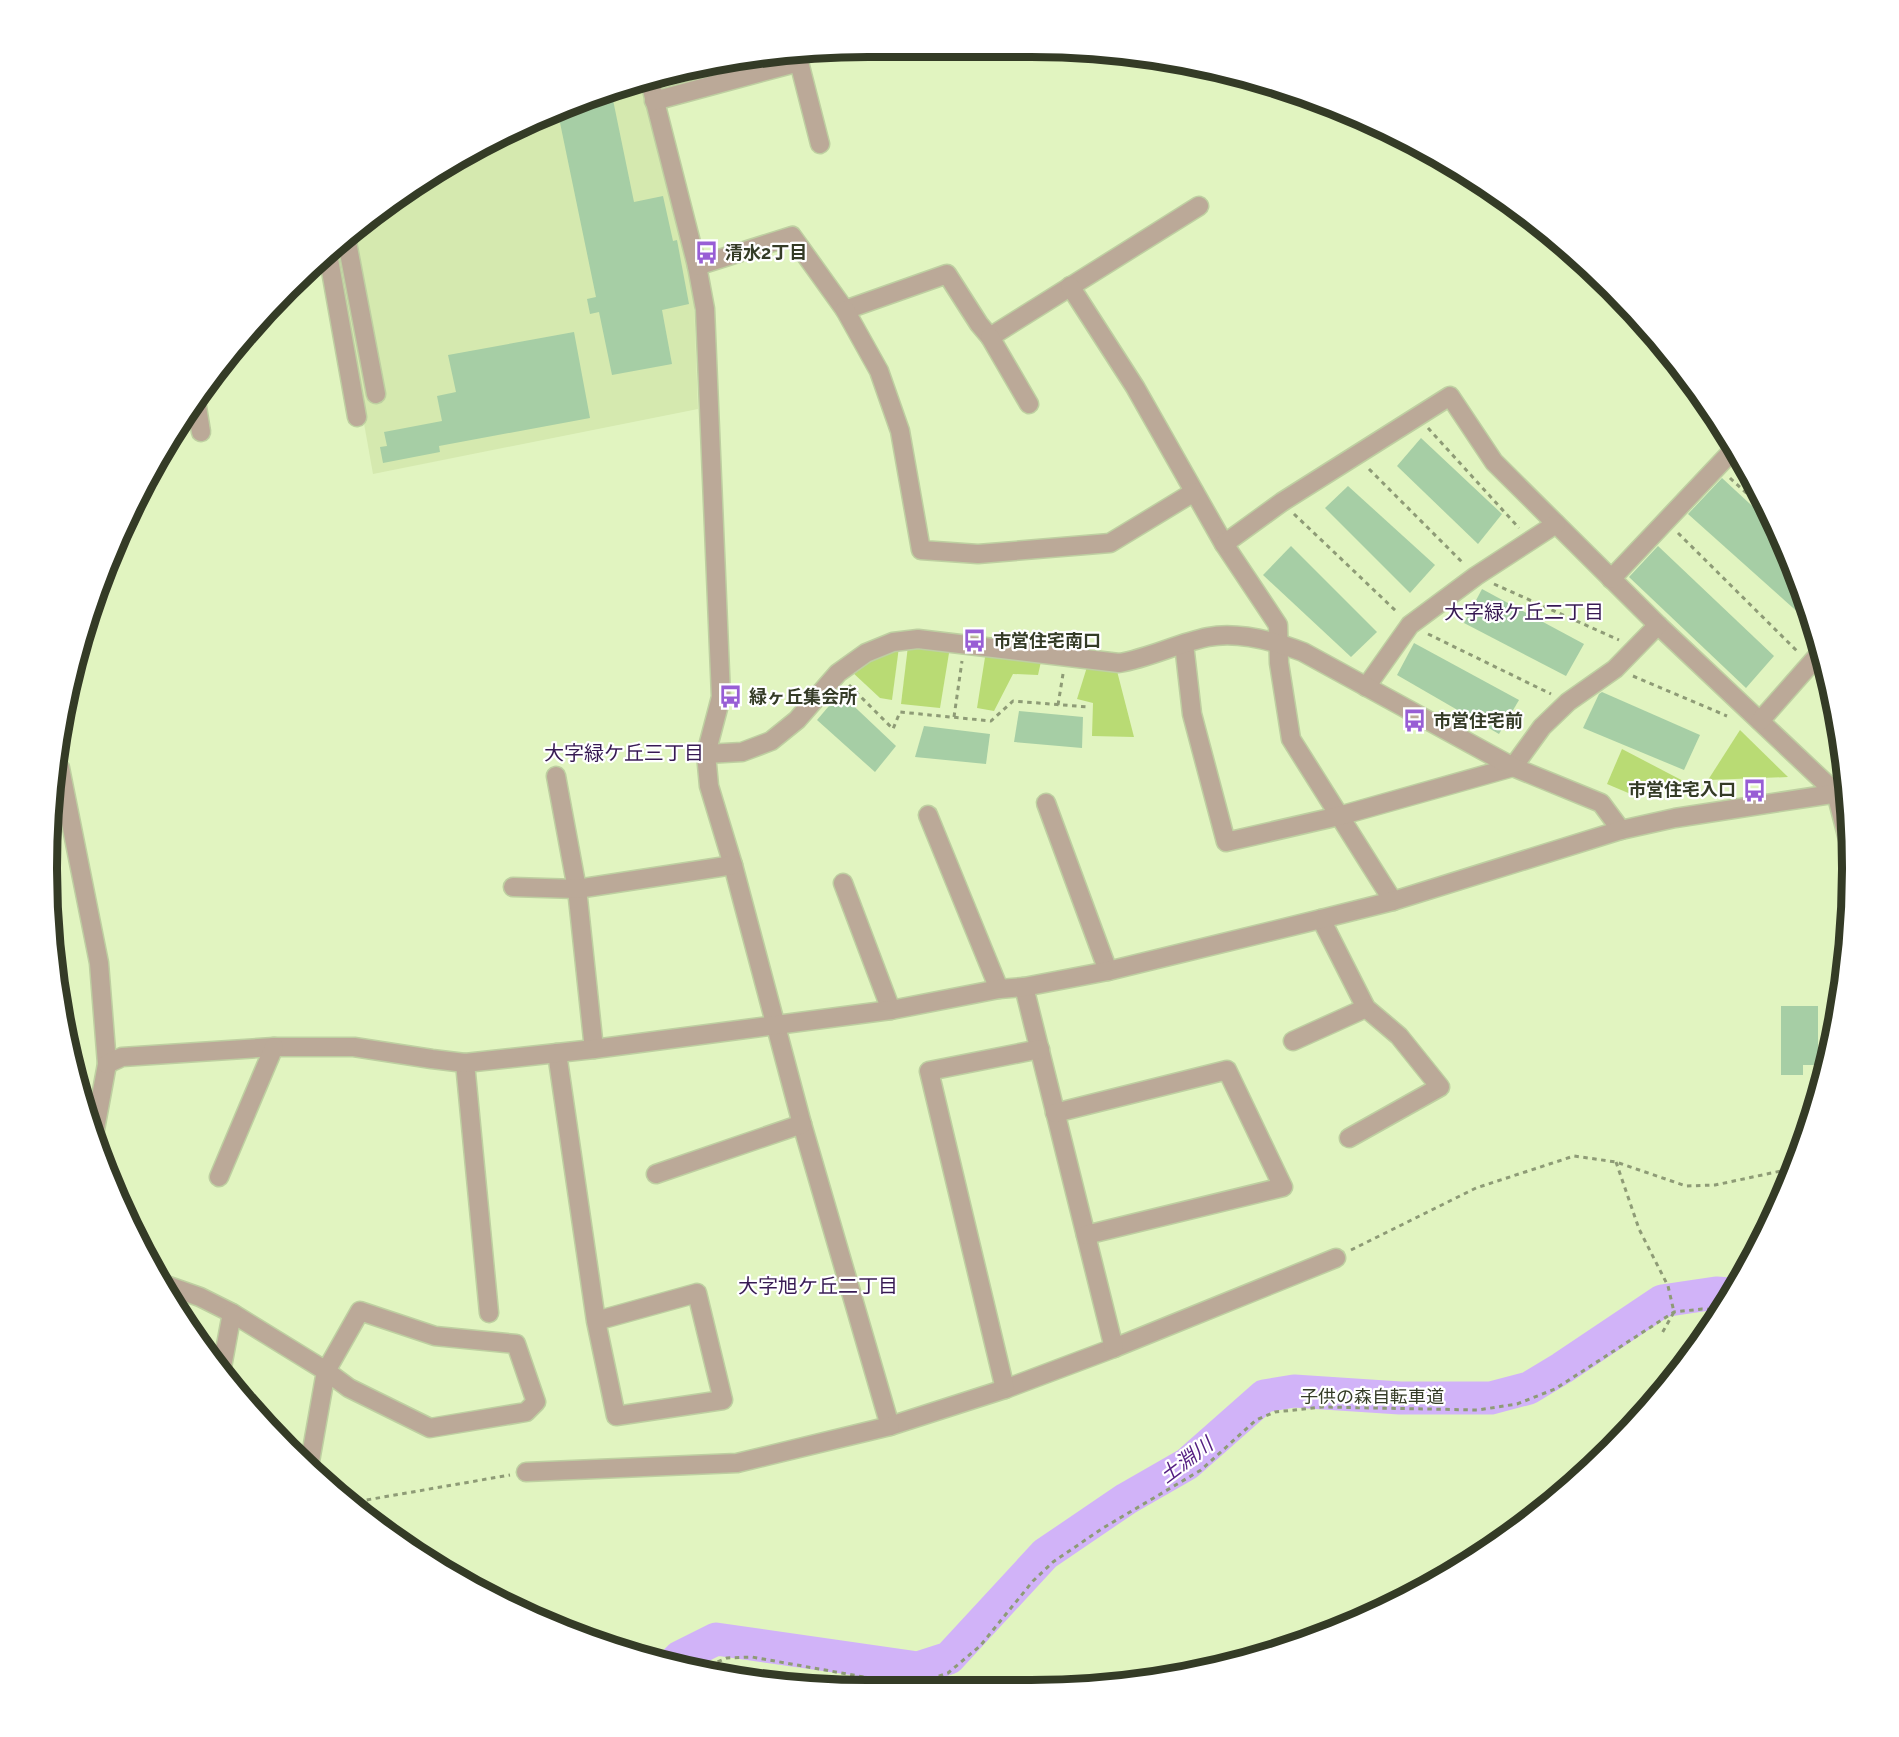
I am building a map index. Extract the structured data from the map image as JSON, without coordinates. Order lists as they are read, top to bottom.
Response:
{
  "streets": {
    "path": ["子供の森自転車道"]
  },
  "districts": ["大字緑ケ丘二丁目", "大字緑ケ丘三丁目", "大字旭ケ丘二丁目"],
  "water": ["土淵川"],
  "places": {
    "bus stop": [
      "清水2丁目",
      "市営住宅南口",
      "緑ヶ丘集会所",
      "市営住宅前",
      "市営住宅入口"
    ]
  }
}
